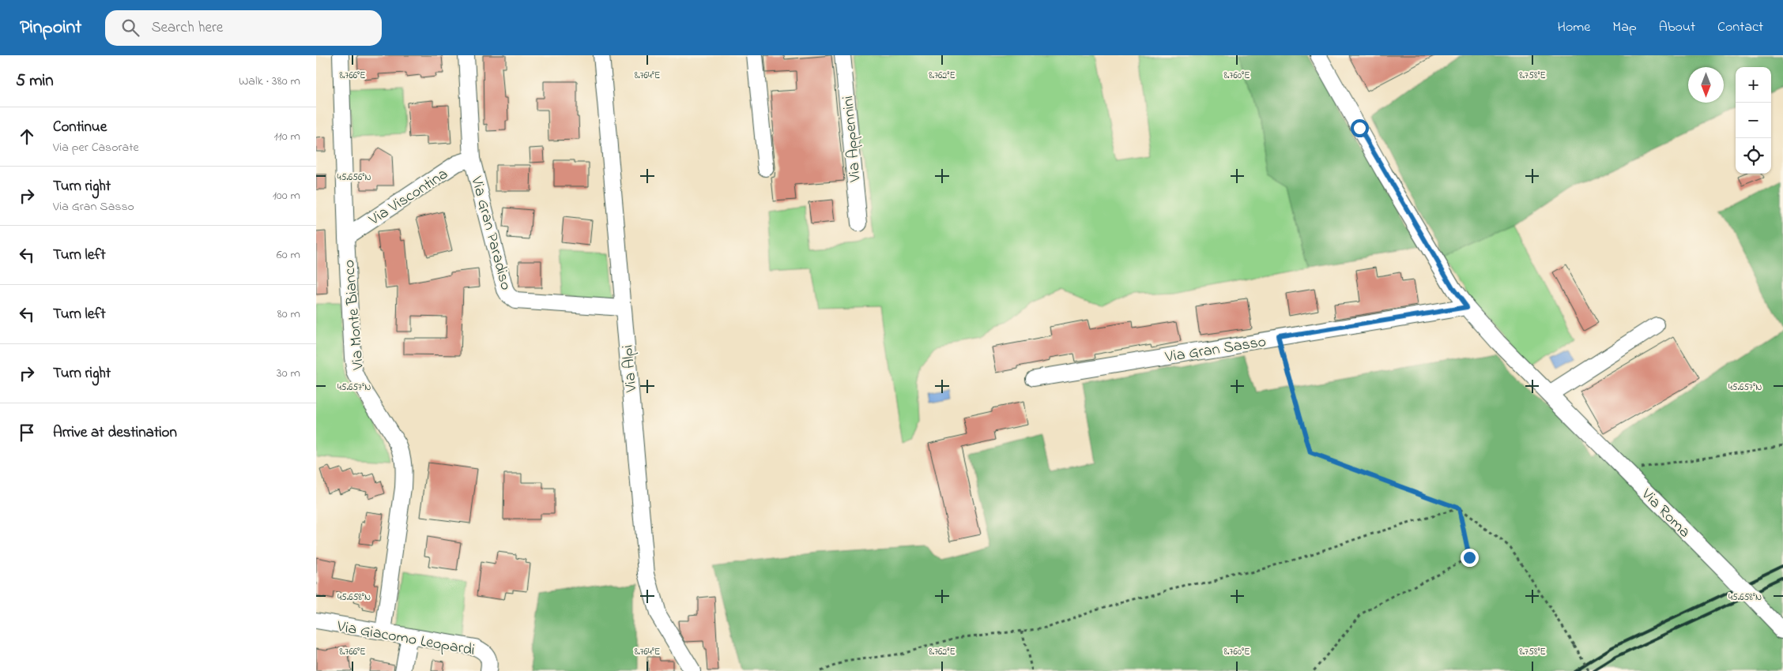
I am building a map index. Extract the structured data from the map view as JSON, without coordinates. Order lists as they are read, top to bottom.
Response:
{
  "streets": {
    "street": [
      "Via Appennini",
      "Via Viscontina",
      "Via Gran Paradiso",
      "Via Monte Bianco",
      "Via Gran Sasso",
      "Via Alpi",
      "Via Roma",
      "Via Giacomo Leopardi"
    ]
  },
  "crossings": [
    ["Via Viscontina", "Via Gran Paradiso"],
    ["Via Viscontina", "Via Monte Bianco"],
    ["Via Gran Paradiso", "Via Alpi"],
    ["Via Monte Bianco", "Via Giacomo Leopardi"],
    ["Via Gran Sasso", "Via Roma"]
  ],
  "north": "bottom",
  "page": {
    "header": "Pinpoint",
    "search": "Search here",
    "nav": [
      "Home",
      "Map",
      "About",
      "Contact"
    ],
    "heading": ["5 min", "Walk · 380 m"],
    "map_buttons": ["+", "−"],
    "list": [
      ["Continue", "Via per Casorate", "110 m"],
      ["Turn right", "Via Gran Sasso", "100 m"],
      ["Turn left", "60 m"],
      ["Turn left", "80 m"],
      ["Turn right", "30 m"],
      "Arrive at destination"
    ]
  },
  "coordinates": [
    "8.766°E",
    "8.764°E",
    "8.762°E",
    "8.760°E",
    "8.758°E",
    "45.656°N",
    "45.657°N",
    "45.658°N"
  ]
}
